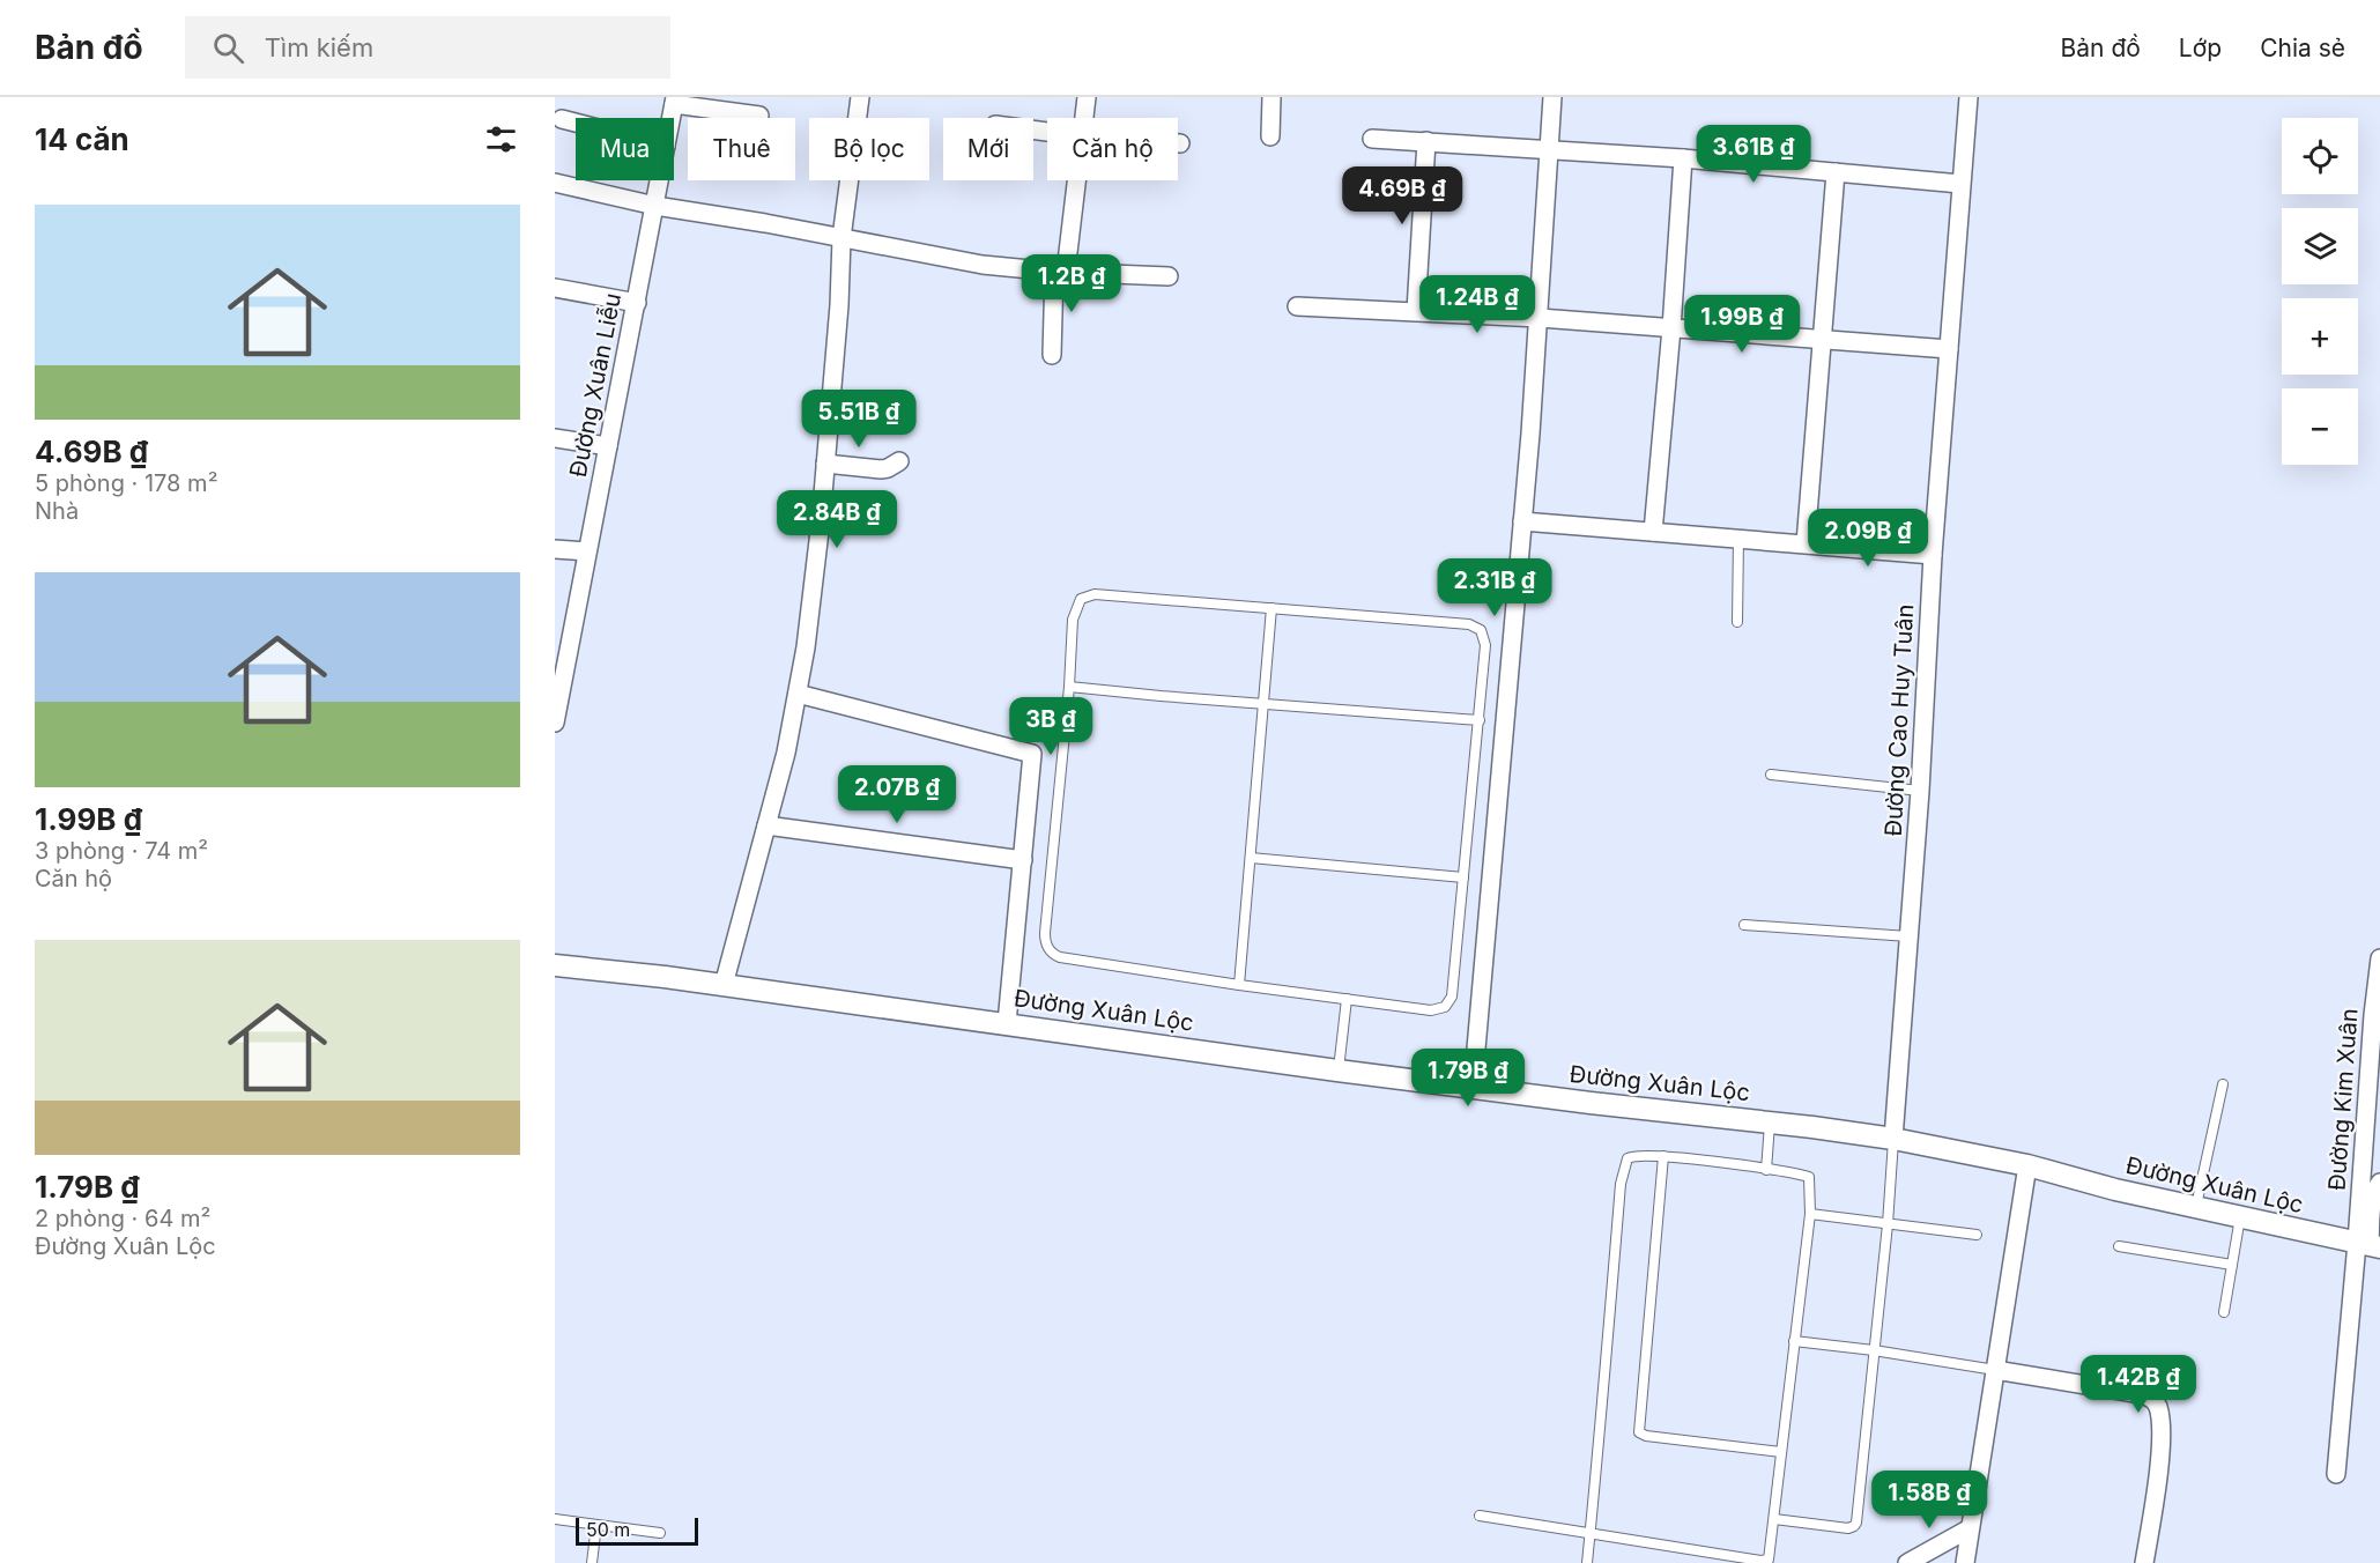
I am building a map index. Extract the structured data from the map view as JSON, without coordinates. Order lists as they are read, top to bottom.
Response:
{
  "streets": {
    "street": [
      "Đường Xuân Liễu",
      "Đường Cao Huy Tuân",
      "Đường Xuân Lộc",
      "Đường Kim Xuân"
    ]
  },
  "crossings": [
    ["Đường Cao Huy Tuân", "Đường Xuân Lộc"],
    ["Đường Xuân Lộc", "Đường Kim Xuân"]
  ],
  "scale_bar": "50 m",
  "page": {
    "header": "Bản đồ",
    "search": "Tìm kiếm",
    "nav": ["Bản đồ", "Lớp", "Chia sẻ"],
    "heading": "14 căn",
    "map_buttons": ["+", "−"],
    "chip": [
      "Mua",
      "Thuê",
      "Bộ lọc",
      "Mới",
      "Căn hộ"
    ],
    "price": [
      "3.61B ₫",
      "4.69B ₫",
      "1.2B ₫",
      "1.24B ₫",
      "1.99B ₫",
      "5.51B ₫",
      "2.84B ₫",
      "2.09B ₫",
      "2.31B ₫",
      "3B ₫",
      "2.07B ₫",
      "1.79B ₫",
      "1.42B ₫",
      "1.58B ₫"
    ],
    "list": [
      {
        "name": "4.69B ₫",
        "note": "5 phòng · 178 m² · Nhà"
      },
      {
        "name": "1.99B ₫",
        "note": "3 phòng · 74 m² · Căn hộ"
      },
      {
        "name": "1.79B ₫",
        "note": "2 phòng · 64 m² · Đường Xuân Lộc"
      }
    ],
    "scale": "50 m"
  }
}
